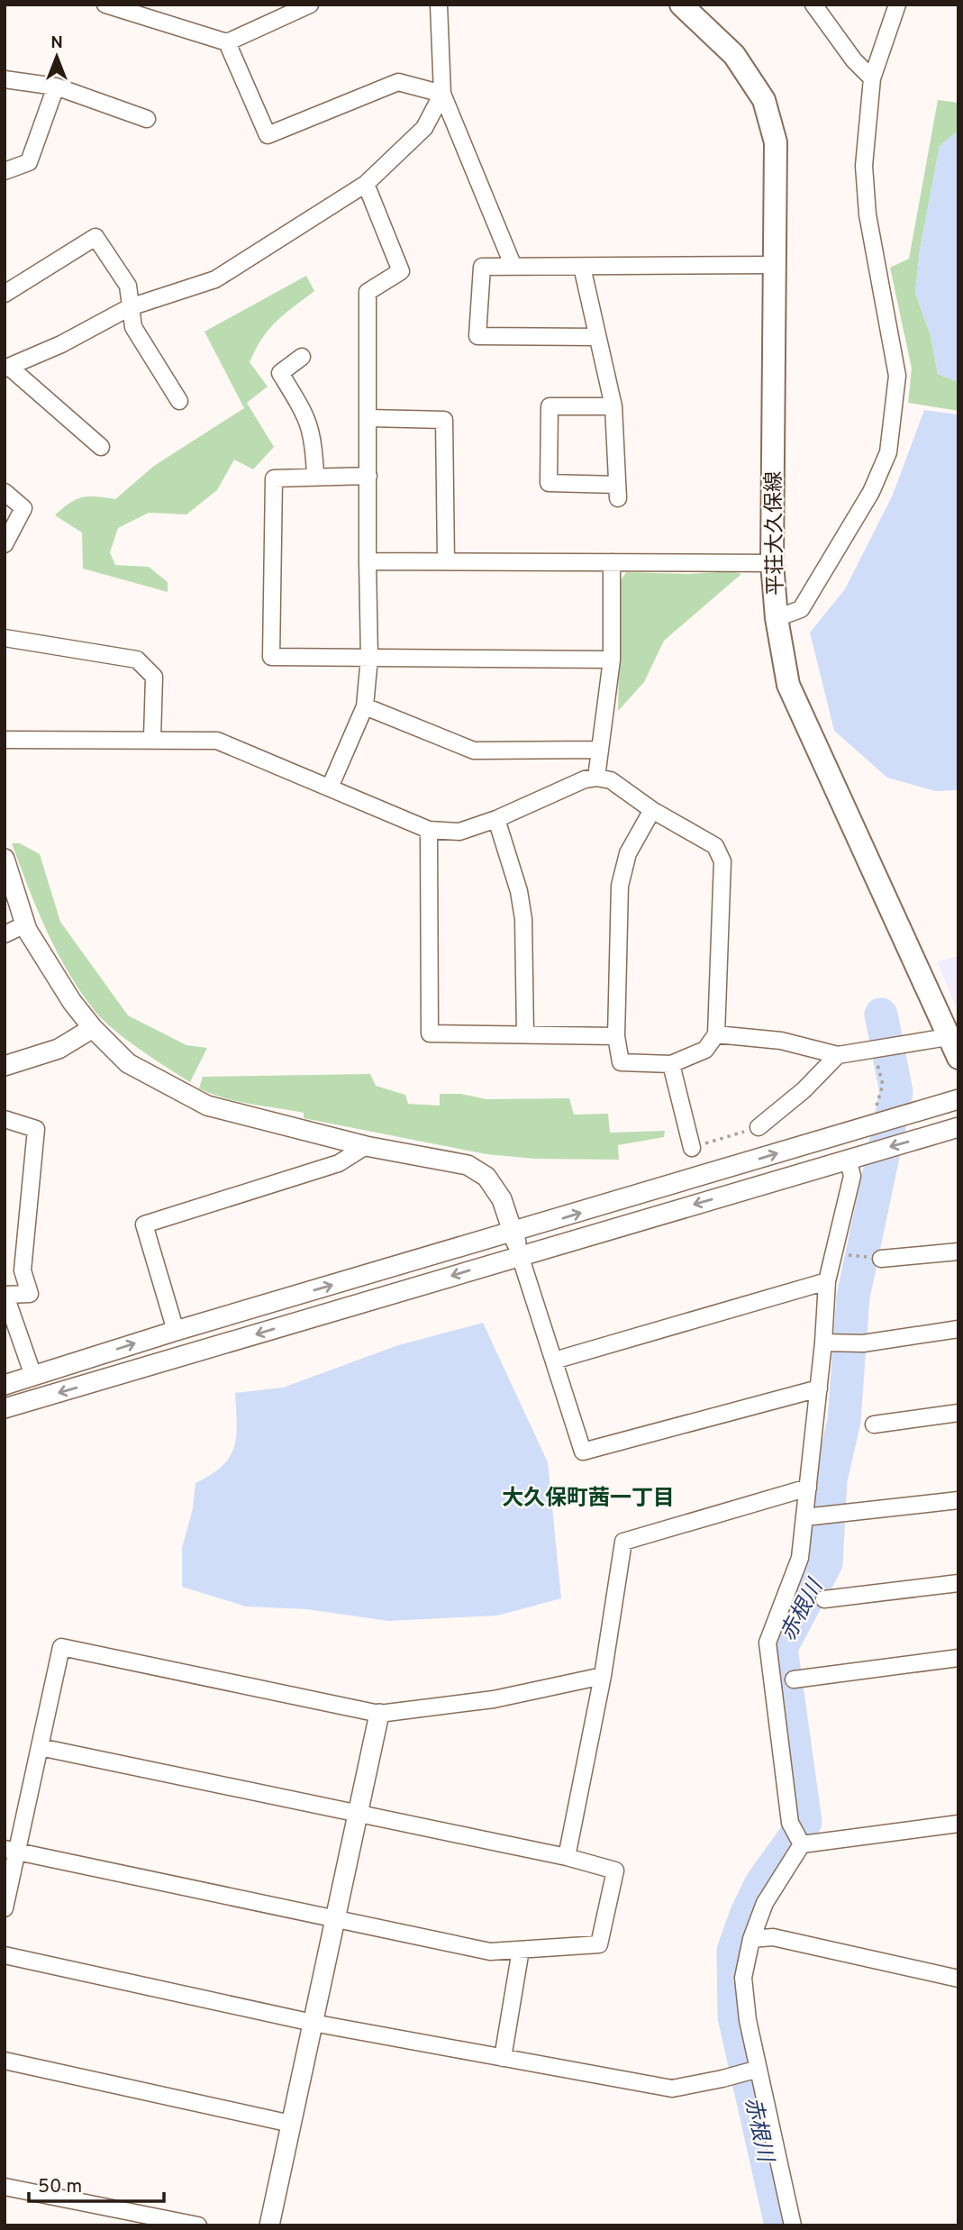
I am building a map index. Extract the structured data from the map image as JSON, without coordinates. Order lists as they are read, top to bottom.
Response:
{
  "streets": {
    "main road": ["平荘大久保線"]
  },
  "districts": ["大久保町茜一丁目"],
  "water": ["赤根川"],
  "scale_bar": "50 m",
  "north": "top"
}
